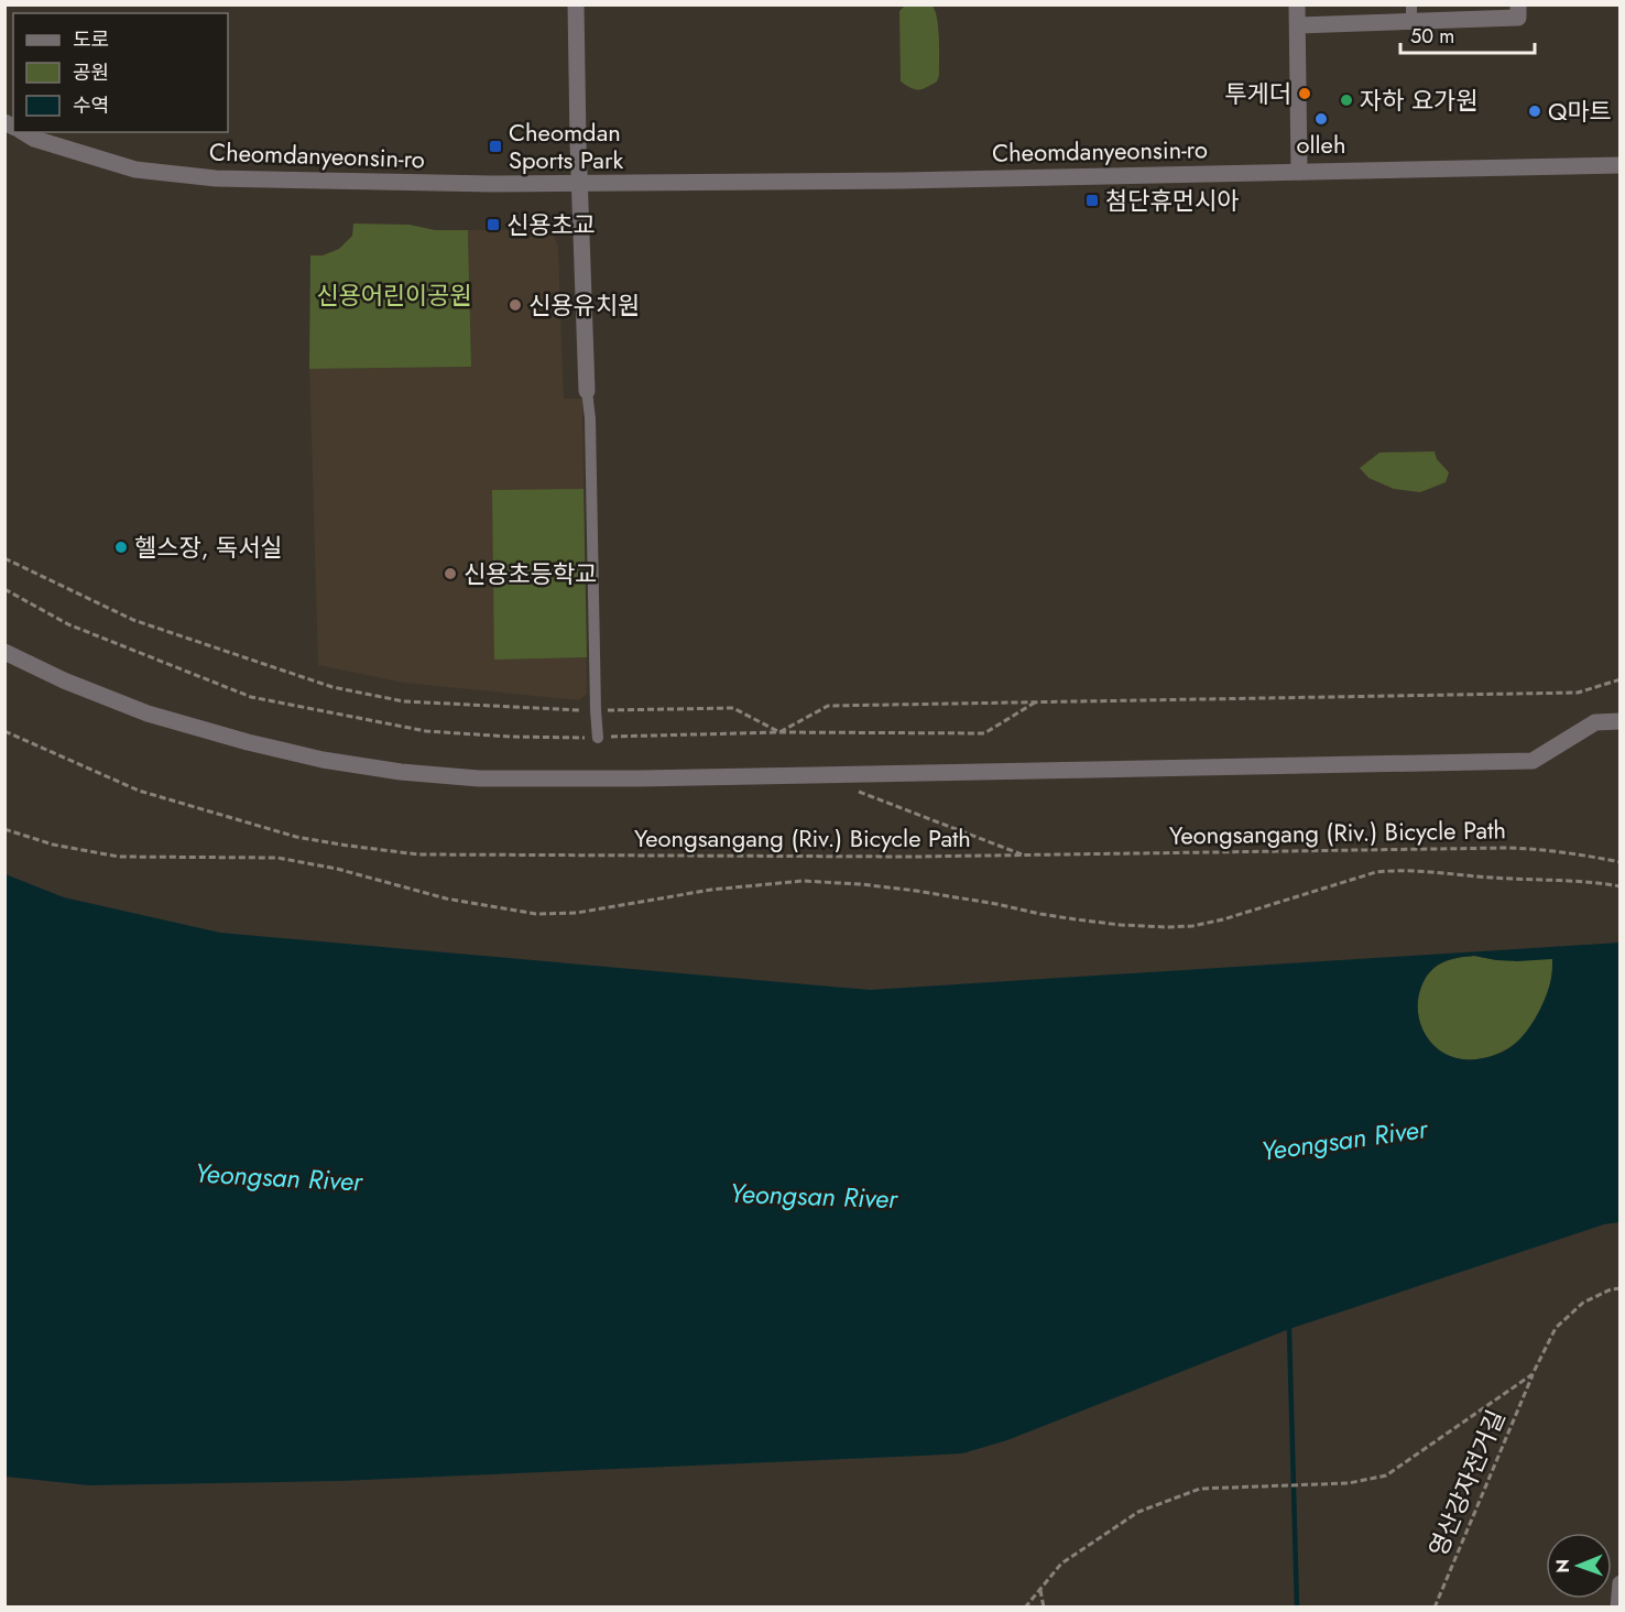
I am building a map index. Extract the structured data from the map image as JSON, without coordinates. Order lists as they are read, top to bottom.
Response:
{
  "streets": {
    "street": ["Cheomdanyeonsin-ro"],
    "path": ["Yeongsangang (Riv.) Bicycle Path", "영산강자전거길"]
  },
  "water": ["Yeongsan River"],
  "parks": ["신용어린이공원"],
  "places": {
    "other": [
      "투게더",
      "자하 요가원",
      "Q마트",
      "olleh",
      "신용유치원",
      "헬스장, 독서실",
      "신용초등학교"
    ],
    "transit": ["Cheomdan Sports Park", "첨단휴먼시아", "신용초교"]
  },
  "legend": ["도로", "공원", "수역"],
  "scale_bar": "50 m",
  "north": "left"
}
